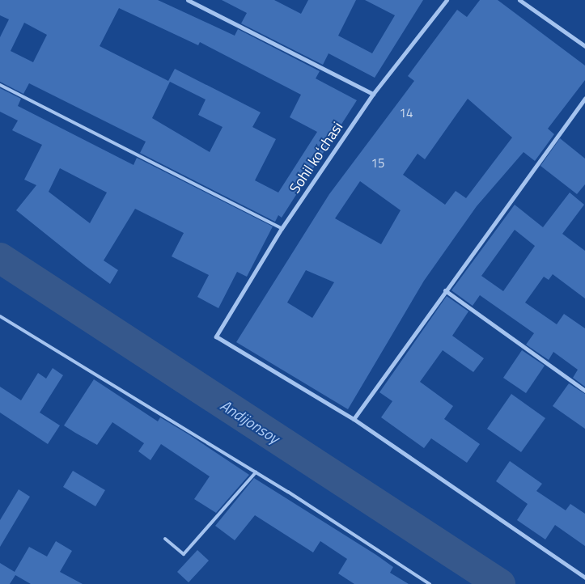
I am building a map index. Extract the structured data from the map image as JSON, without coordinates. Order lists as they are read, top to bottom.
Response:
{
  "streets": {
    "street": ["Sohil koʻchasi"]
  },
  "water": ["Andijonsoy"],
  "house_numbers": ["14", "15"]
}
